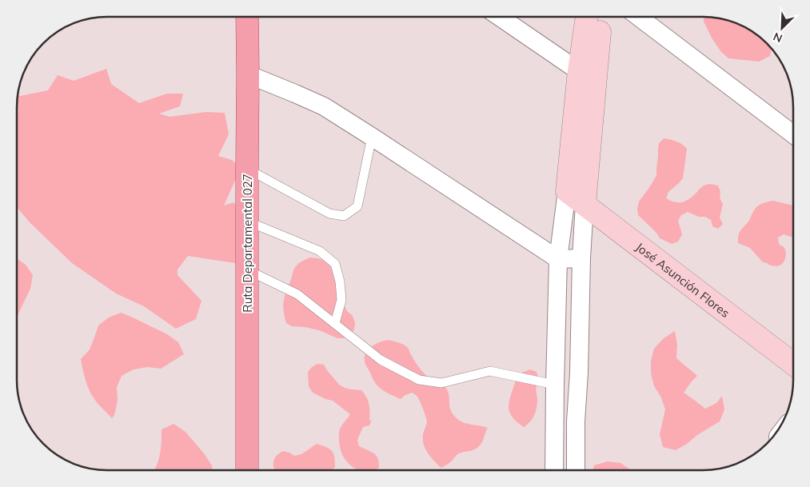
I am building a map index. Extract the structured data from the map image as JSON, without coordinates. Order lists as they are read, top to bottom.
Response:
{
  "streets": {
    "main road": ["Ruta Departamental 027"],
    "street": ["José Asunción Flores"]
  },
  "north": "bottom left"
}
